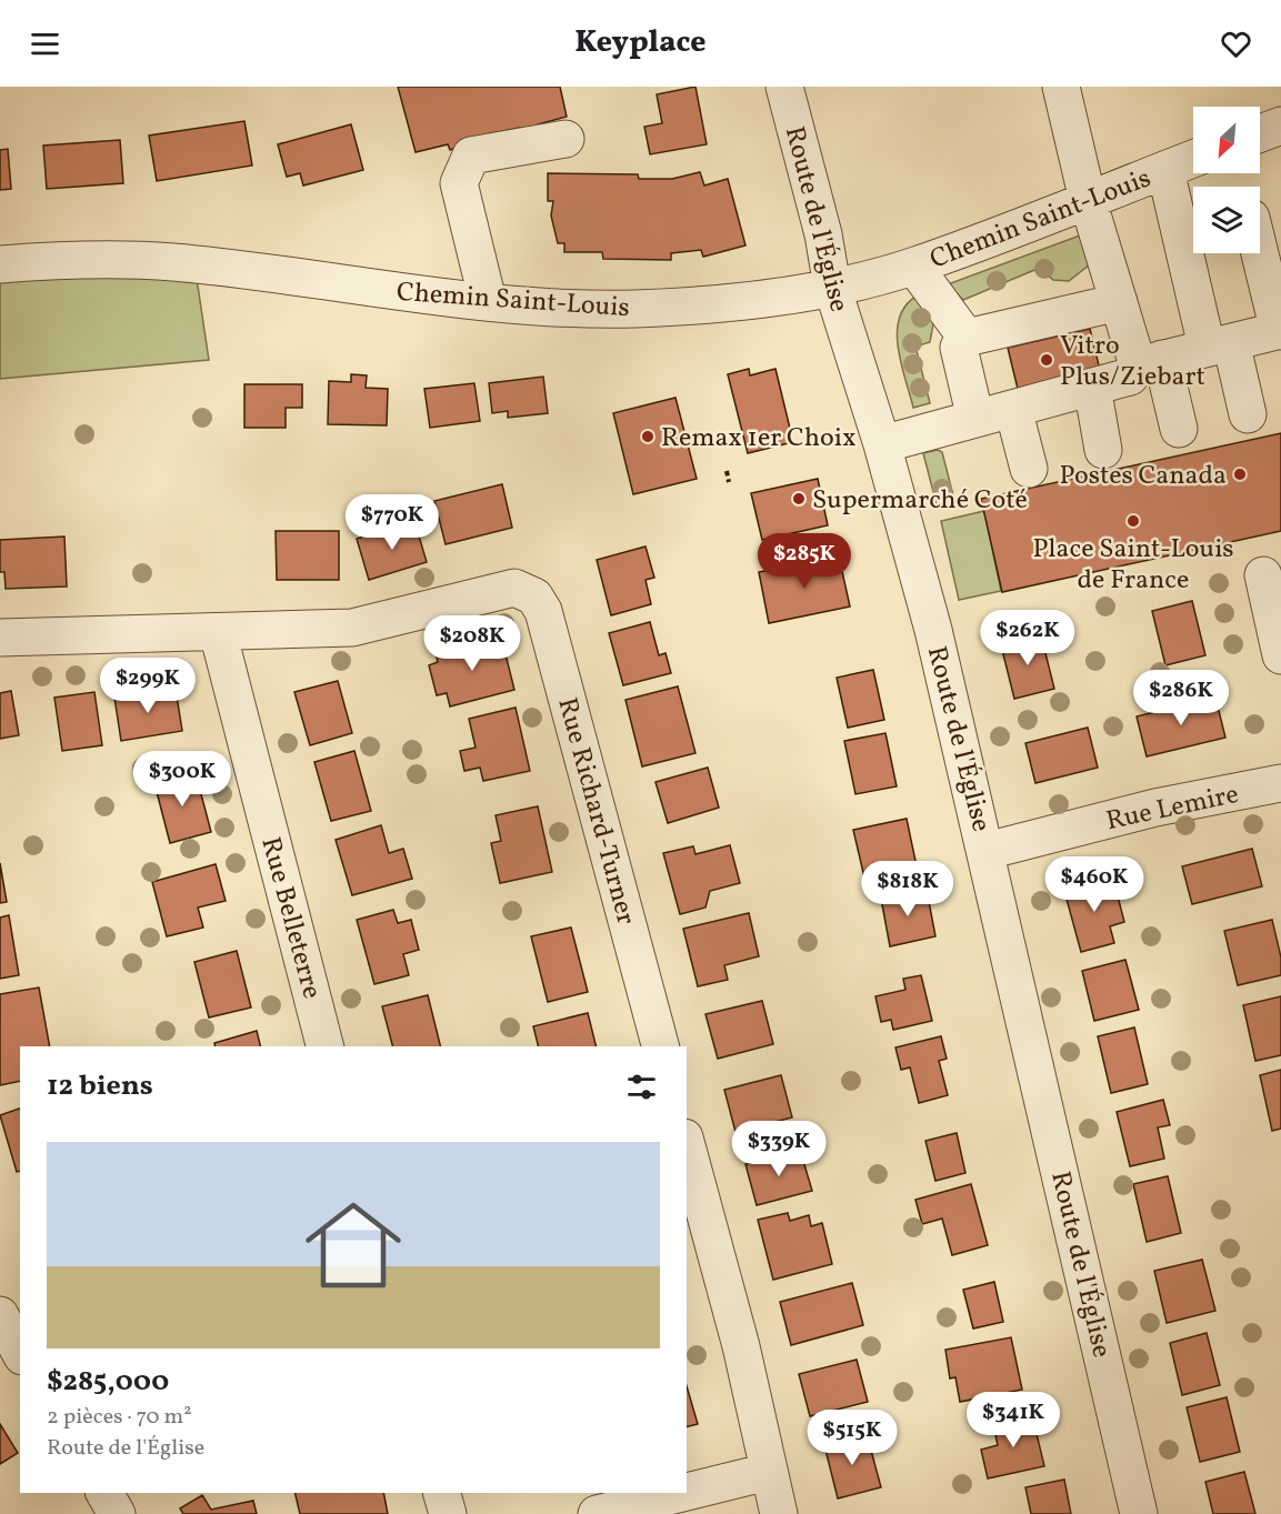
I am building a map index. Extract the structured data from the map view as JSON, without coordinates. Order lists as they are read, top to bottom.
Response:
{
  "streets": {
    "street": [
      "Chemin Saint-Louis",
      "Route de l'Église",
      "Rue Lemire",
      "Rue Richard-Turner",
      "Rue Belleterre"
    ]
  },
  "crossings": [
    ["Chemin Saint-Louis", "Route de l'Église"],
    ["Route de l'Église", "Rue Lemire"],
    ["Rue Richard-Turner", "Rue Belleterre"]
  ],
  "places": [
    "Vitro Plus/Ziebart",
    "Remax 1er Choix",
    "Postes Canada",
    "Supermarché Coté",
    "Place Saint-Louis de France"
  ],
  "north": "bottom left",
  "page": {
    "header": "Keyplace",
    "price": [
      "$770K",
      "$285K",
      "$262K",
      "$208K",
      "$299K",
      "$286K",
      "$300K",
      "$460K",
      "$818K",
      "$339K",
      "$341K",
      "$515K"
    ],
    "heading": "12 biens",
    "list": [
      {
        "name": "$285,000",
        "note": "2 pièces · 70 m² · Route de l'Église"
      }
    ]
  }
}
